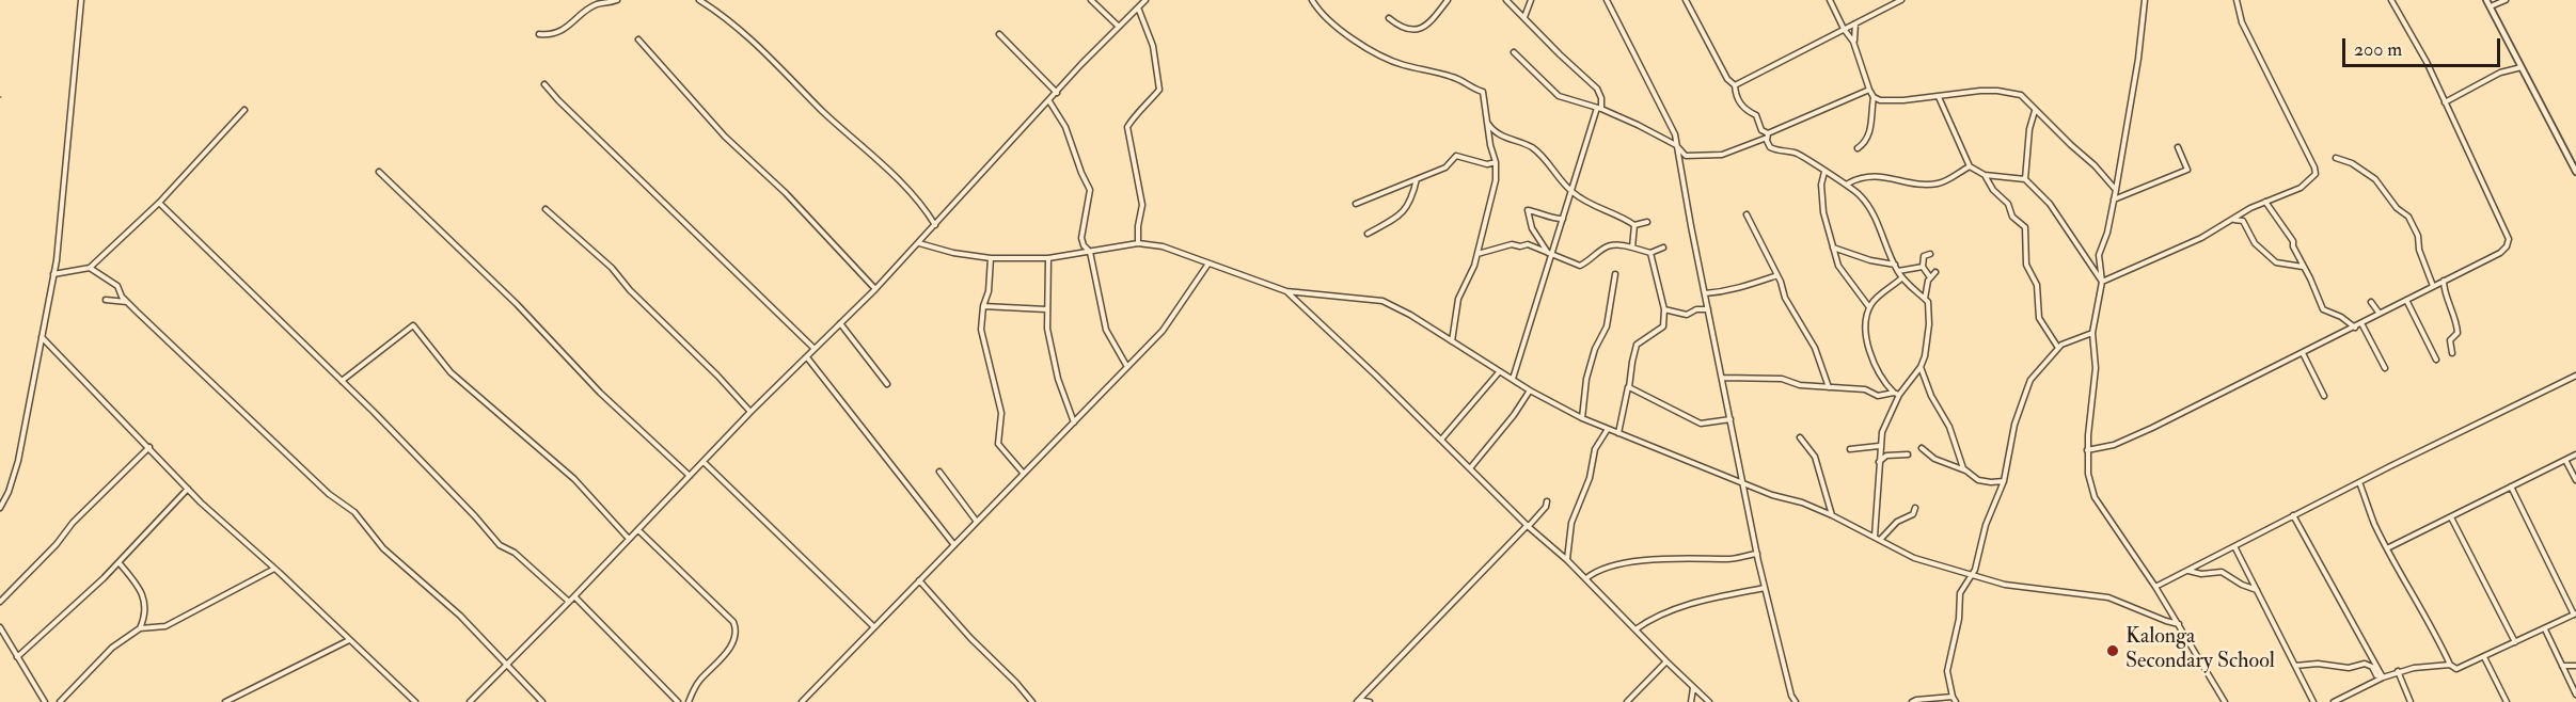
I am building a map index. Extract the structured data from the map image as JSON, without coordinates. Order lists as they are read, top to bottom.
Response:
{
  "places": ["Kalonga Secondary School"],
  "scale_bar": "200 m"
}
